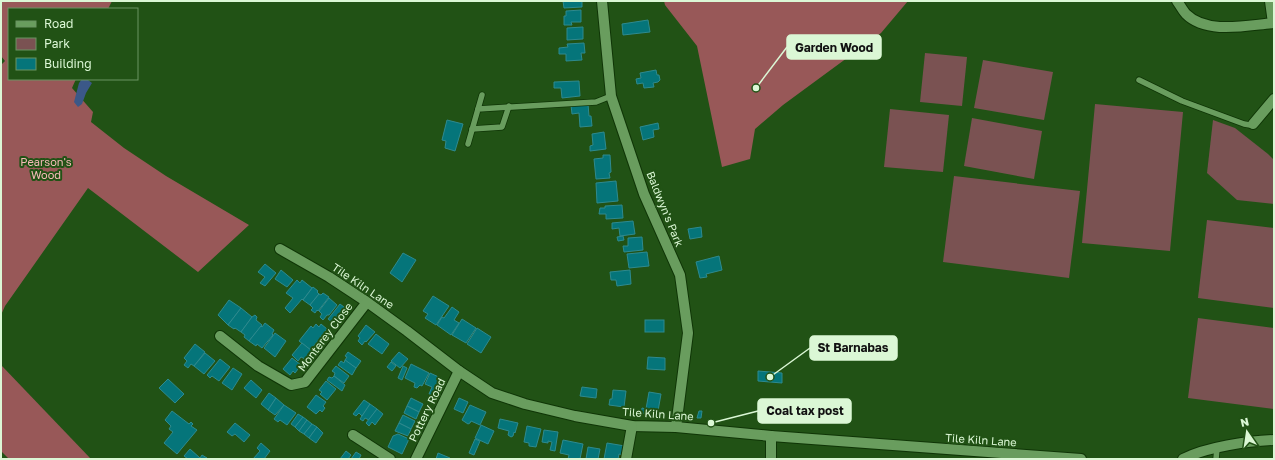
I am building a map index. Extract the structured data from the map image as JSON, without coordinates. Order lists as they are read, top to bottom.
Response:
{
  "streets": {
    "street": [
      "Baldwyn's Park",
      "Tile Kiln Lane",
      "Monterey Close",
      "Pottery Road"
    ]
  },
  "crossings": [
    ["Baldwyn's Park", "Tile Kiln Lane"],
    ["Tile Kiln Lane", "Monterey Close"],
    ["Tile Kiln Lane", "Pottery Road"]
  ],
  "parks": ["Pearson's Wood"],
  "places": ["Garden Wood", "St Barnabas", "Coal tax post"],
  "legend": ["Road", "Park", "Building"],
  "north": "top"
}
